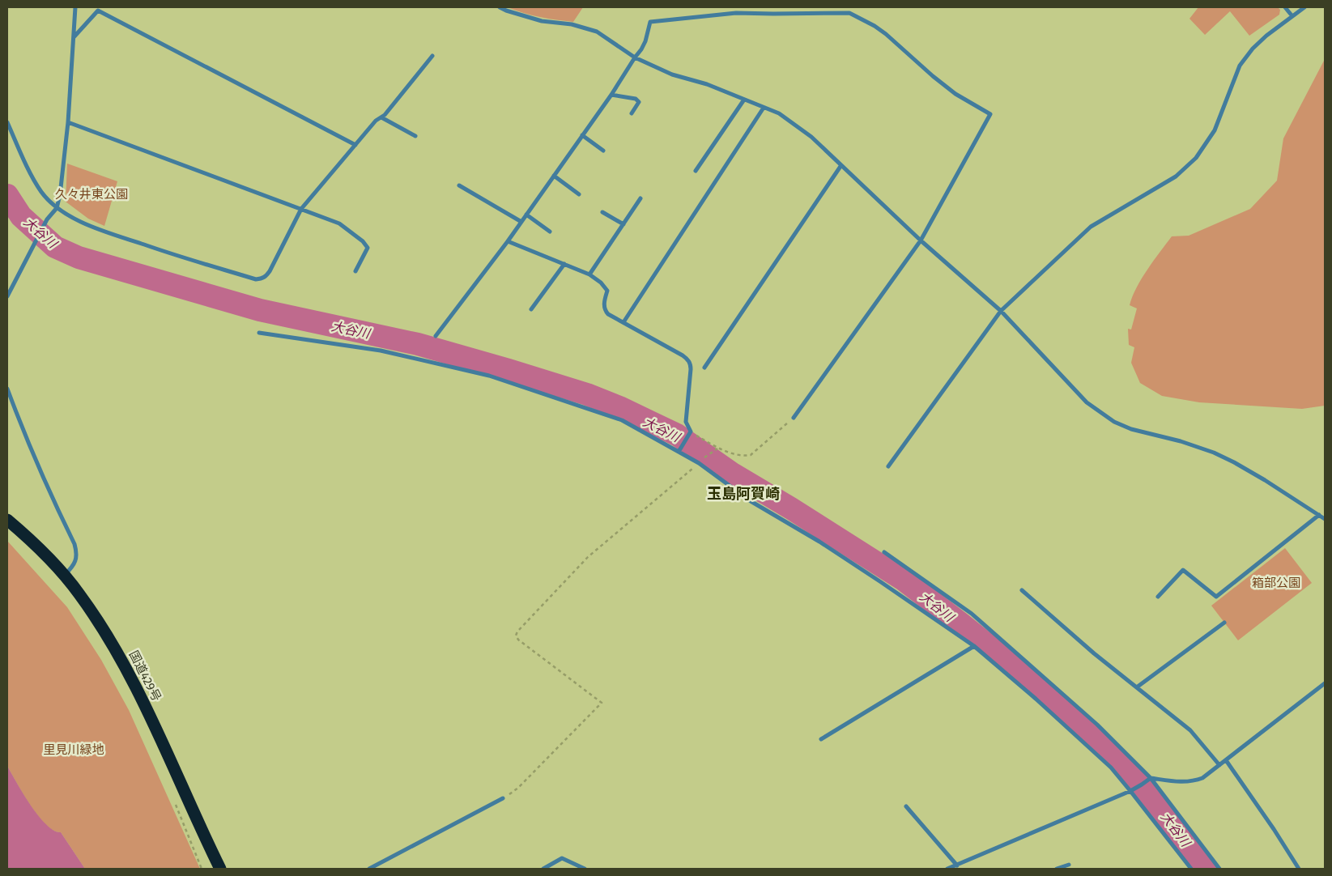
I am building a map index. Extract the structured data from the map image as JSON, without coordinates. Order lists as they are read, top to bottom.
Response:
{
  "streets": {
    "highway": ["国道429号"]
  },
  "districts": ["玉島阿賀崎"],
  "water": ["大谷川"],
  "parks": ["久々井東公園", "箱部公園", "里見川緑地"]
}
